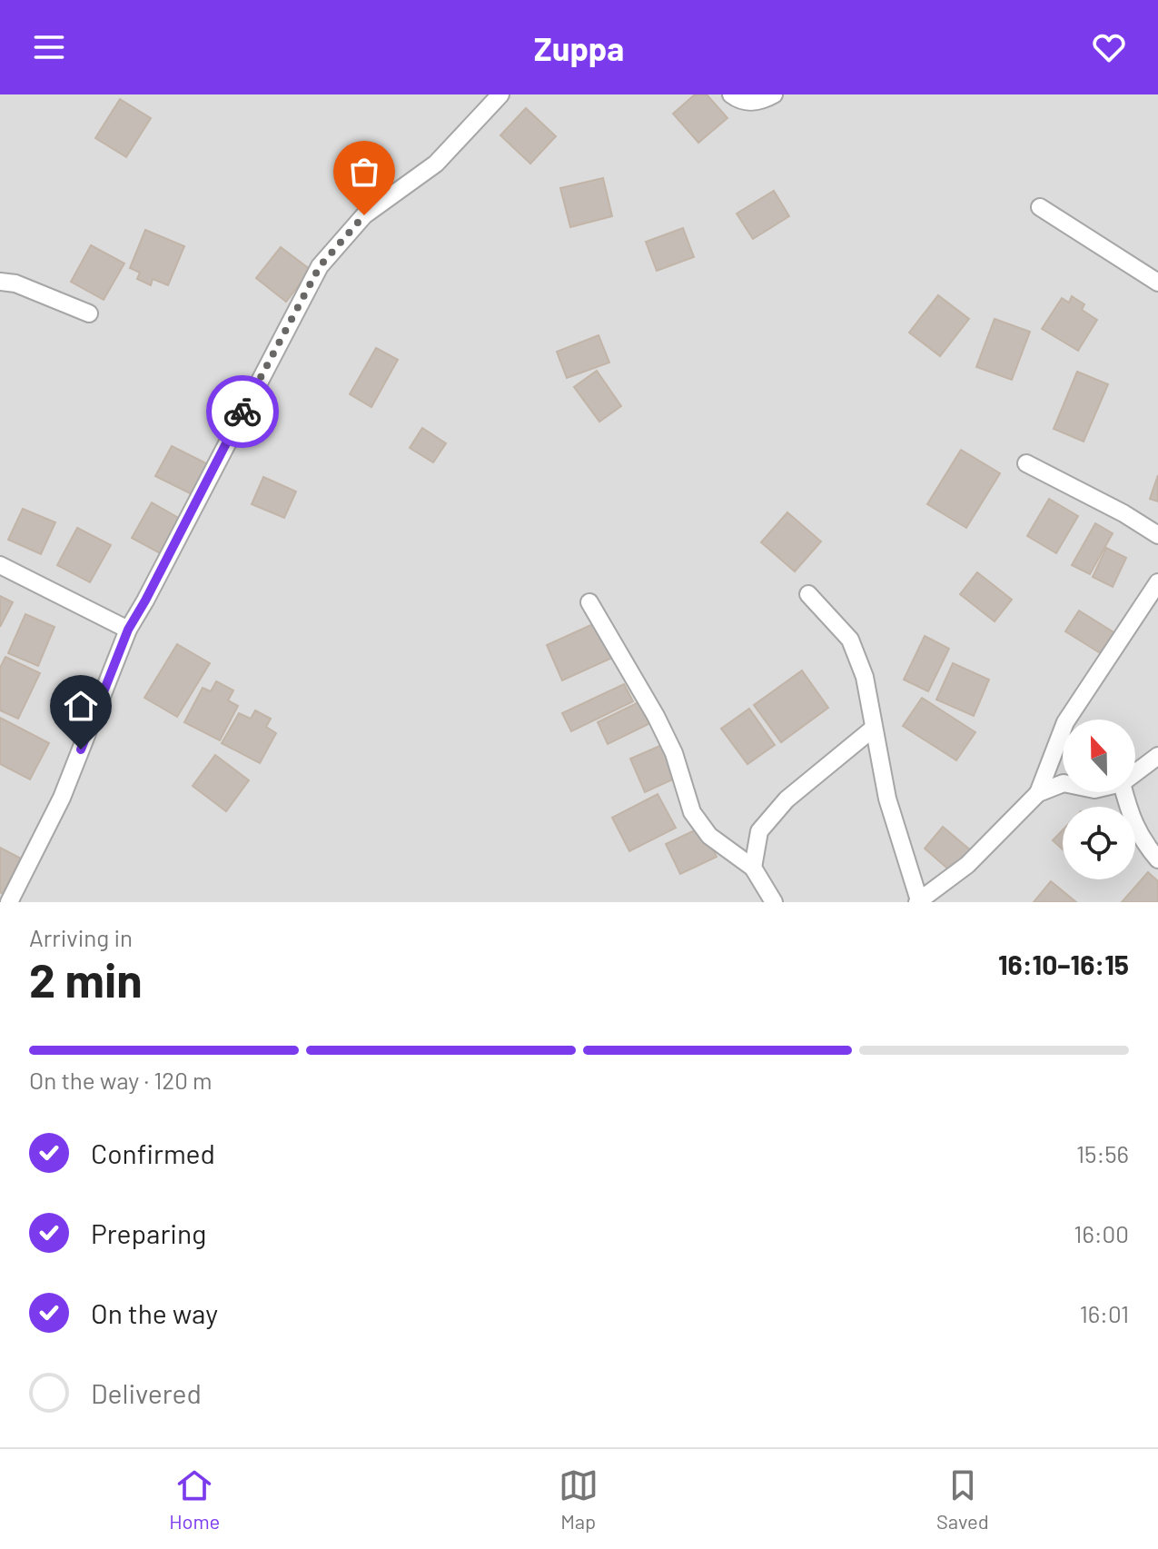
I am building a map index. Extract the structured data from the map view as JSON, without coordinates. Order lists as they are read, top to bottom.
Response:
{
  "north": "top",
  "page": {
    "header": "Zuppa",
    "heading": ["2 min", "Arriving in", "16:10–16:15"],
    "bar": "On the way · 120 m",
    "list": [
      ["Confirmed", "15:56"],
      ["Preparing", "16:00"],
      ["On the way", "16:01"],
      "Delivered"
    ],
    "tabs": ["Home", "Map", "Saved"]
  }
}
